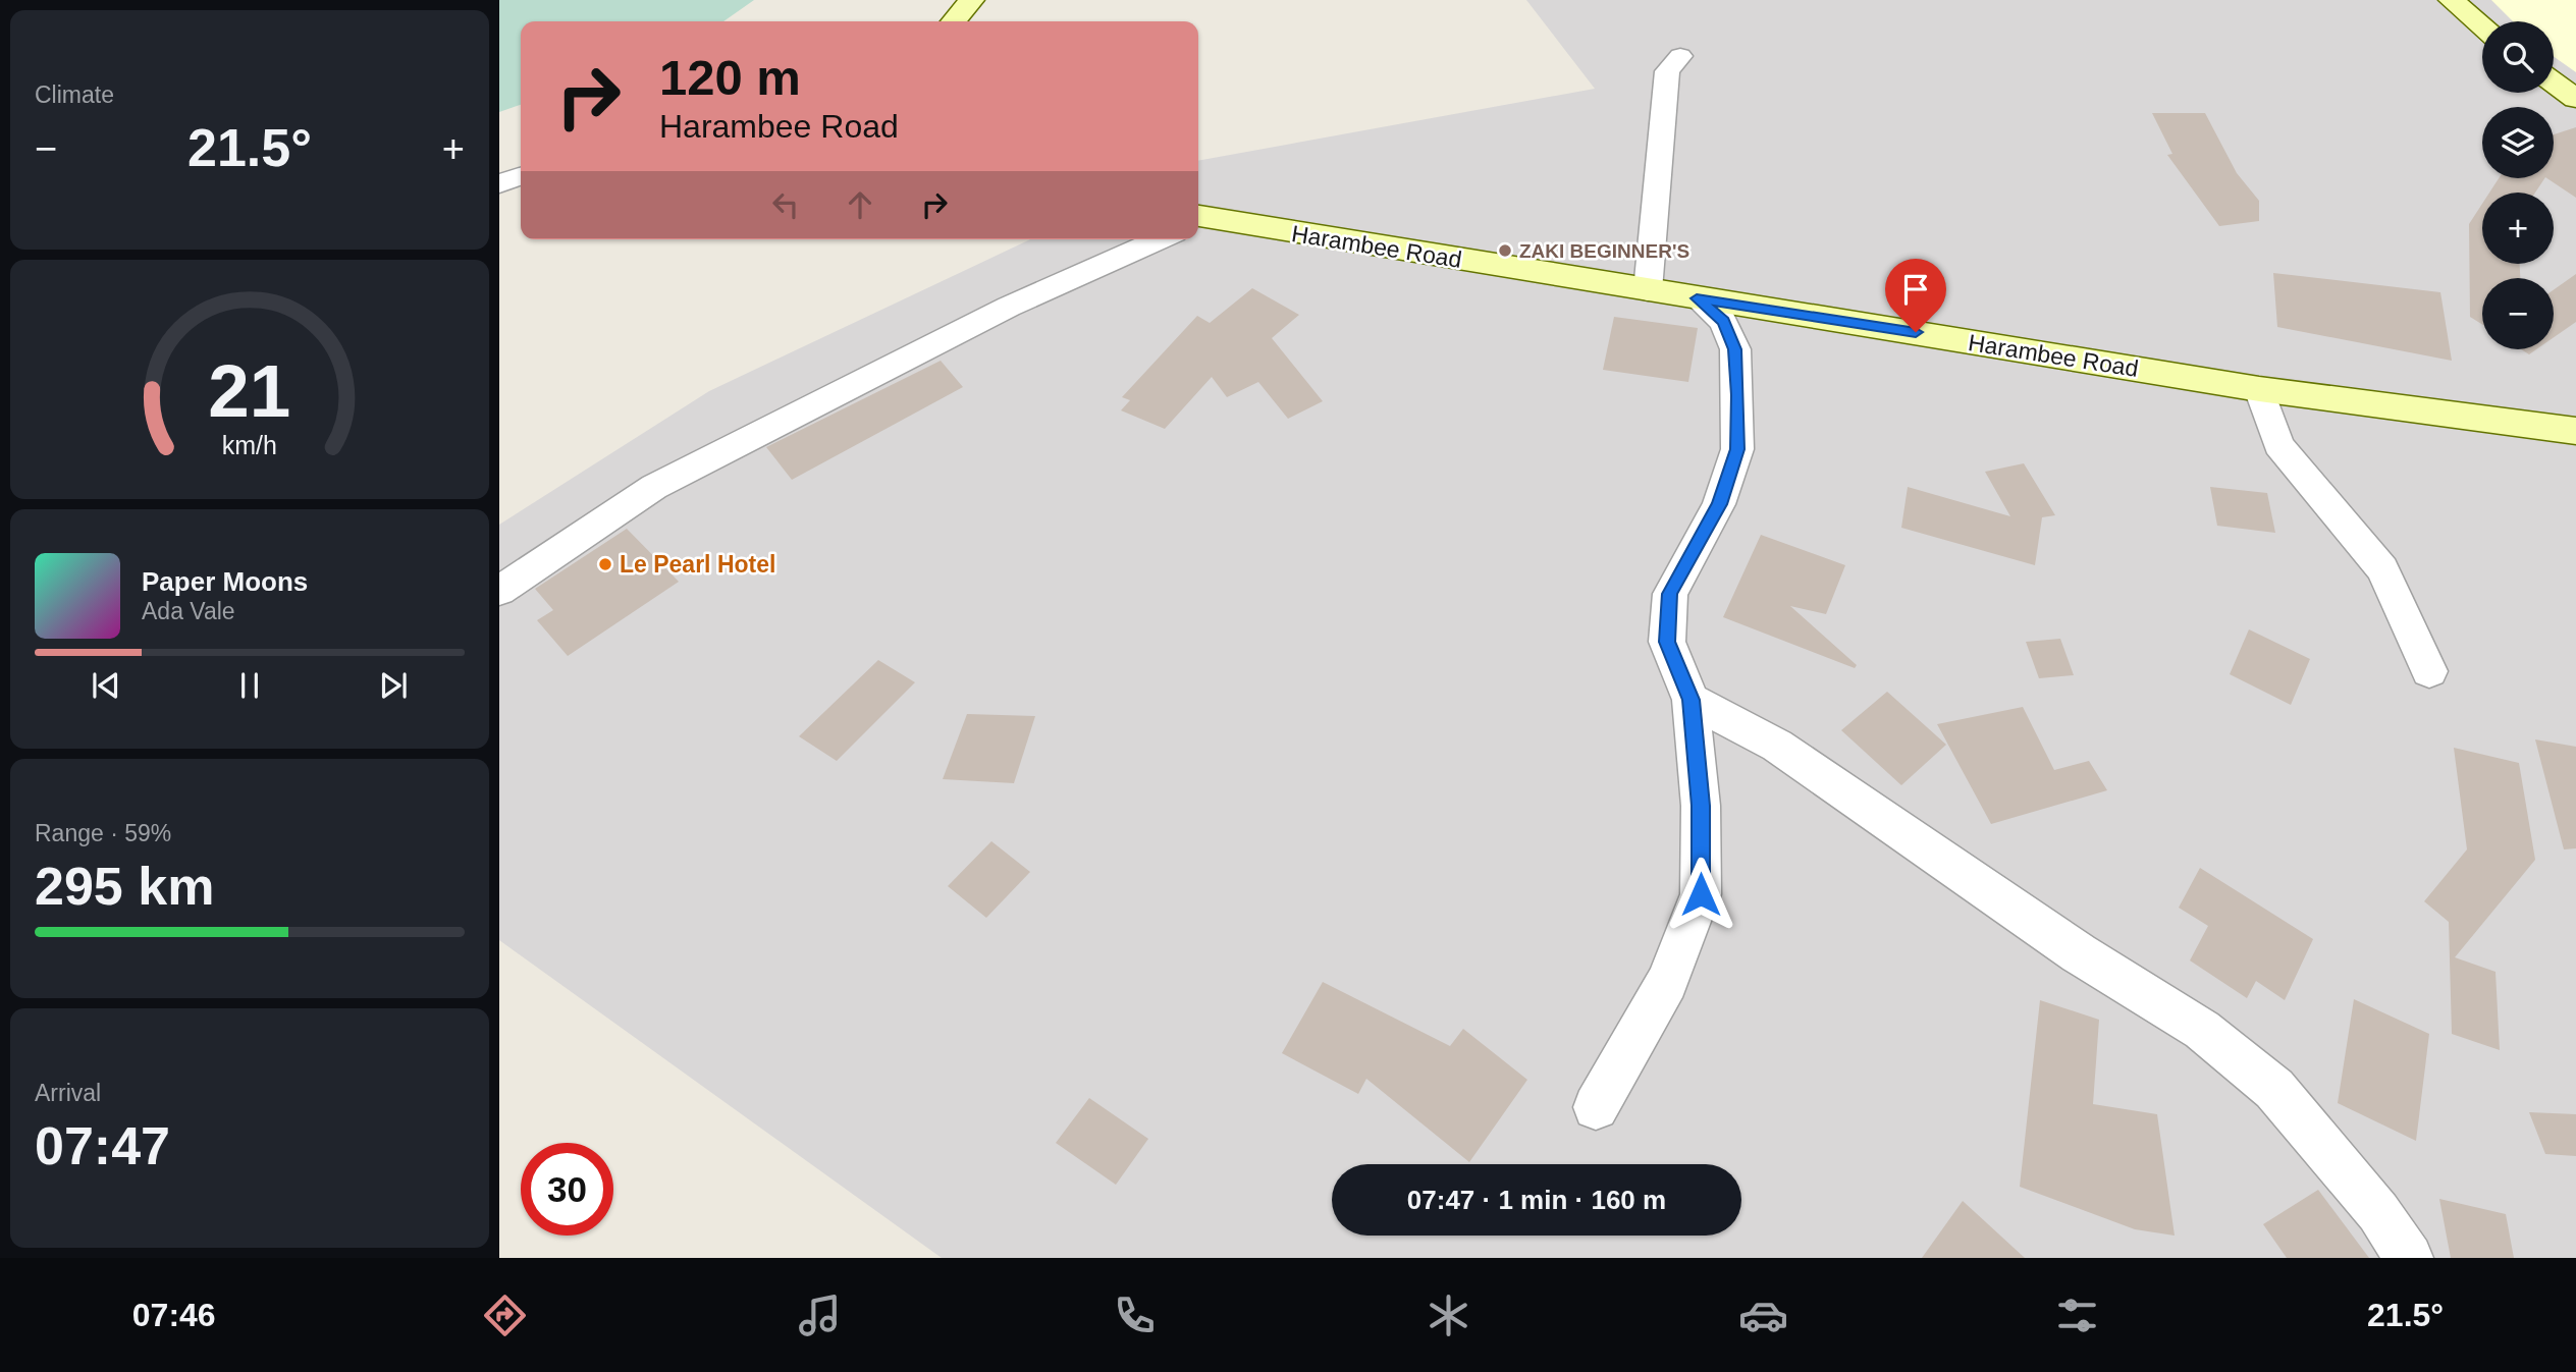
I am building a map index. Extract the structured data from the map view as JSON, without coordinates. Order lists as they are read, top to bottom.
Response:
{
  "streets": {
    "main road": ["Harambee Road"]
  },
  "places": ["ZAKI BEGINNER'S", "Le Pearl Hotel"],
  "page": {
    "tile": [
      "Climate",
      ["Range · 59%", "295 km"],
      ["Arrival", "07:47"]
    ],
    "map_buttons": ["+", "−"],
    "turn": ["120 m", "Harambee Road"],
    "heat": ["−", "21.5°", "+"],
    "song": ["Paper Moons", "Ada Vale"],
    "limit": "30",
    "trip": "07:47 · 1 min · 160 m",
    "tabs": ["07:46", "21.5°"],
    "gauge": ["21", "km/h"]
  }
}
